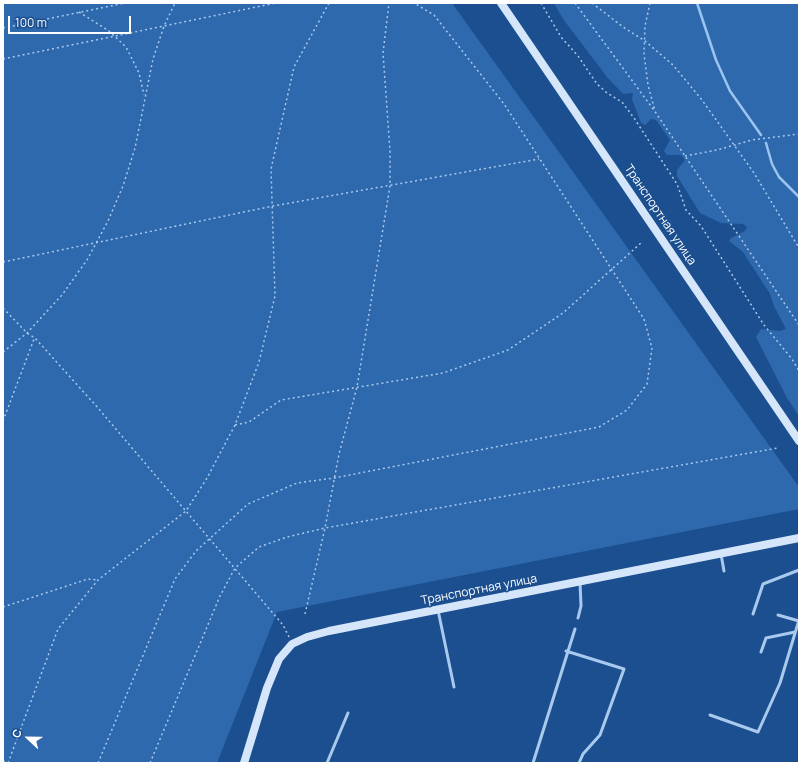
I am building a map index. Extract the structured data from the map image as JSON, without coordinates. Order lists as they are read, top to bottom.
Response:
{
  "streets": {
    "street": ["Транспортная улица"]
  },
  "scale_bar": "100 m",
  "north": "left"
}
